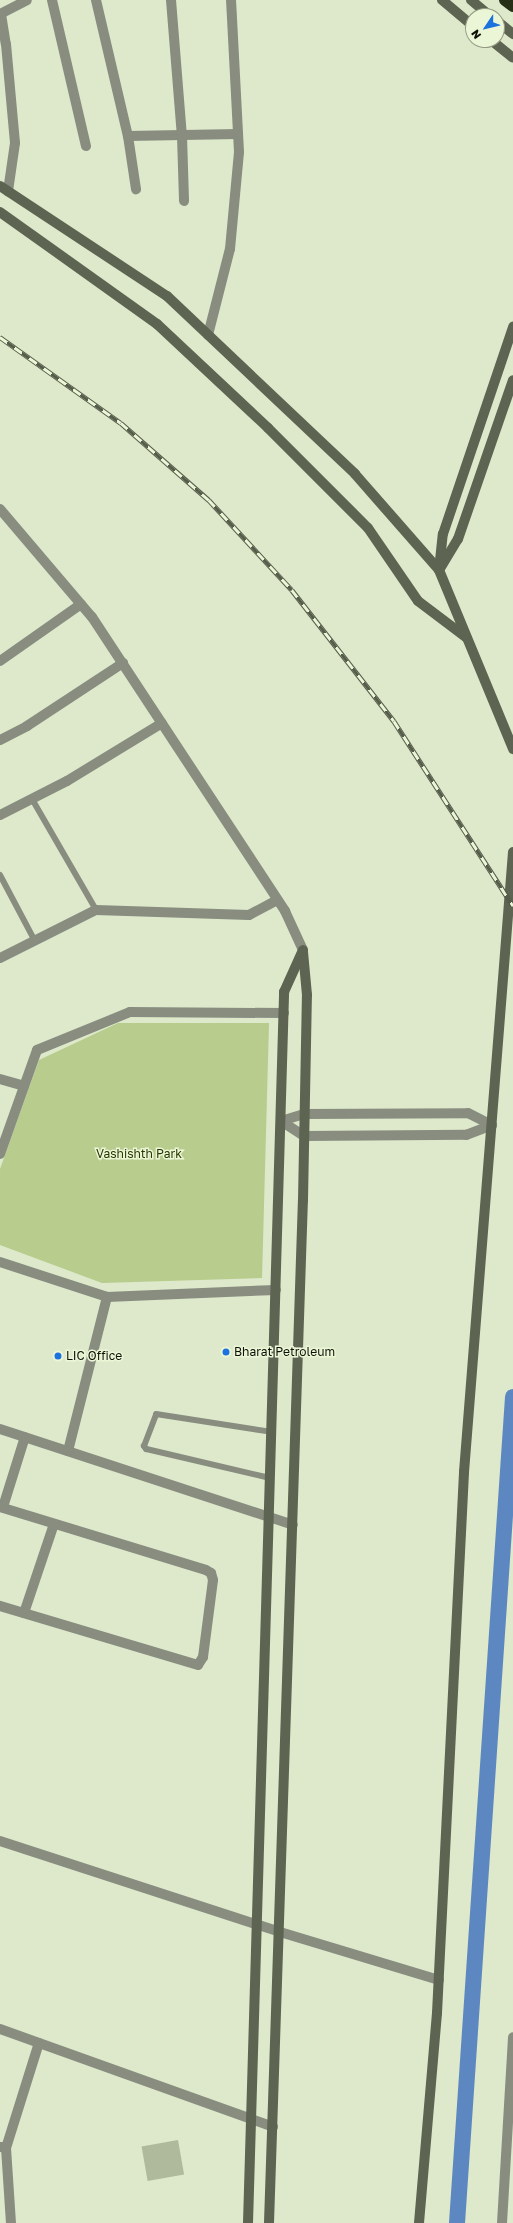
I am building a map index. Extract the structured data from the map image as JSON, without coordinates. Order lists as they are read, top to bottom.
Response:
{
  "parks": ["Vashishth Park"],
  "places": ["Bharat Petroleum", "LIC Office"],
  "north": "bottom left"
}
